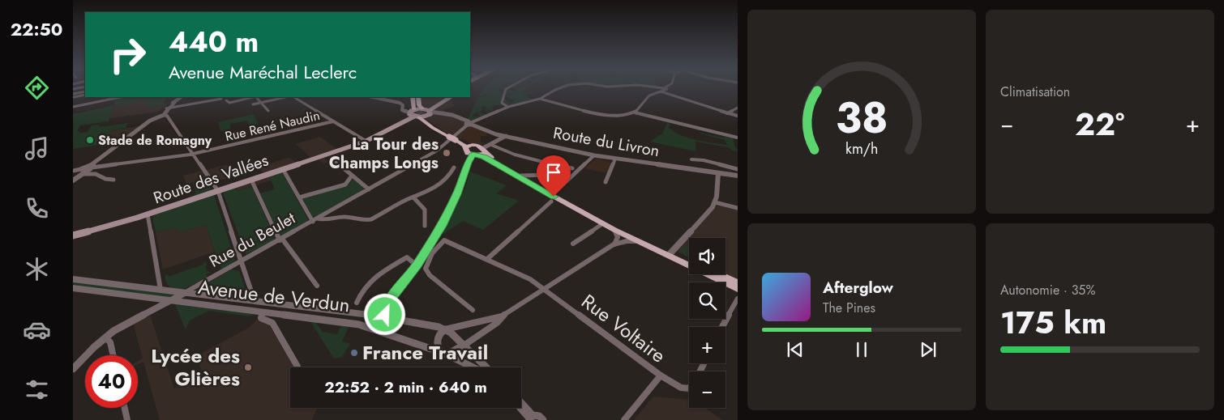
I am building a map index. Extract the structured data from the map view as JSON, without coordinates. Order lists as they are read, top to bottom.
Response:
{
  "streets": {
    "main road": ["Route des Vallées"],
    "street": [
      "Rue René Naudin",
      "Route du Livron",
      "Rue du Beulet",
      "Avenue de Verdun",
      "Rue Voltaire"
    ]
  },
  "crossings": [
    ["Route du Livron", "Route des Vallées"],
    ["Rue du Beulet", "Avenue de Verdun"]
  ],
  "places": [
    "Stade de Romagny",
    "La Tour des Champs Longs",
    "France Travail",
    "Lycée des Glières"
  ],
  "page": {
    "tabs": "22:50",
    "tile": [
      "Climatisation",
      ["Autonomie · 35%", "175 km"]
    ],
    "turn": ["440 m", "Avenue Maréchal Leclerc"],
    "heat": ["−", "22°", "+"],
    "map_buttons": ["+", "−"],
    "song": ["Afterglow", "The Pines"],
    "limit": "40",
    "trip": "22:52 · 2 min · 640 m",
    "gauge": ["38", "km/h"]
  }
}
